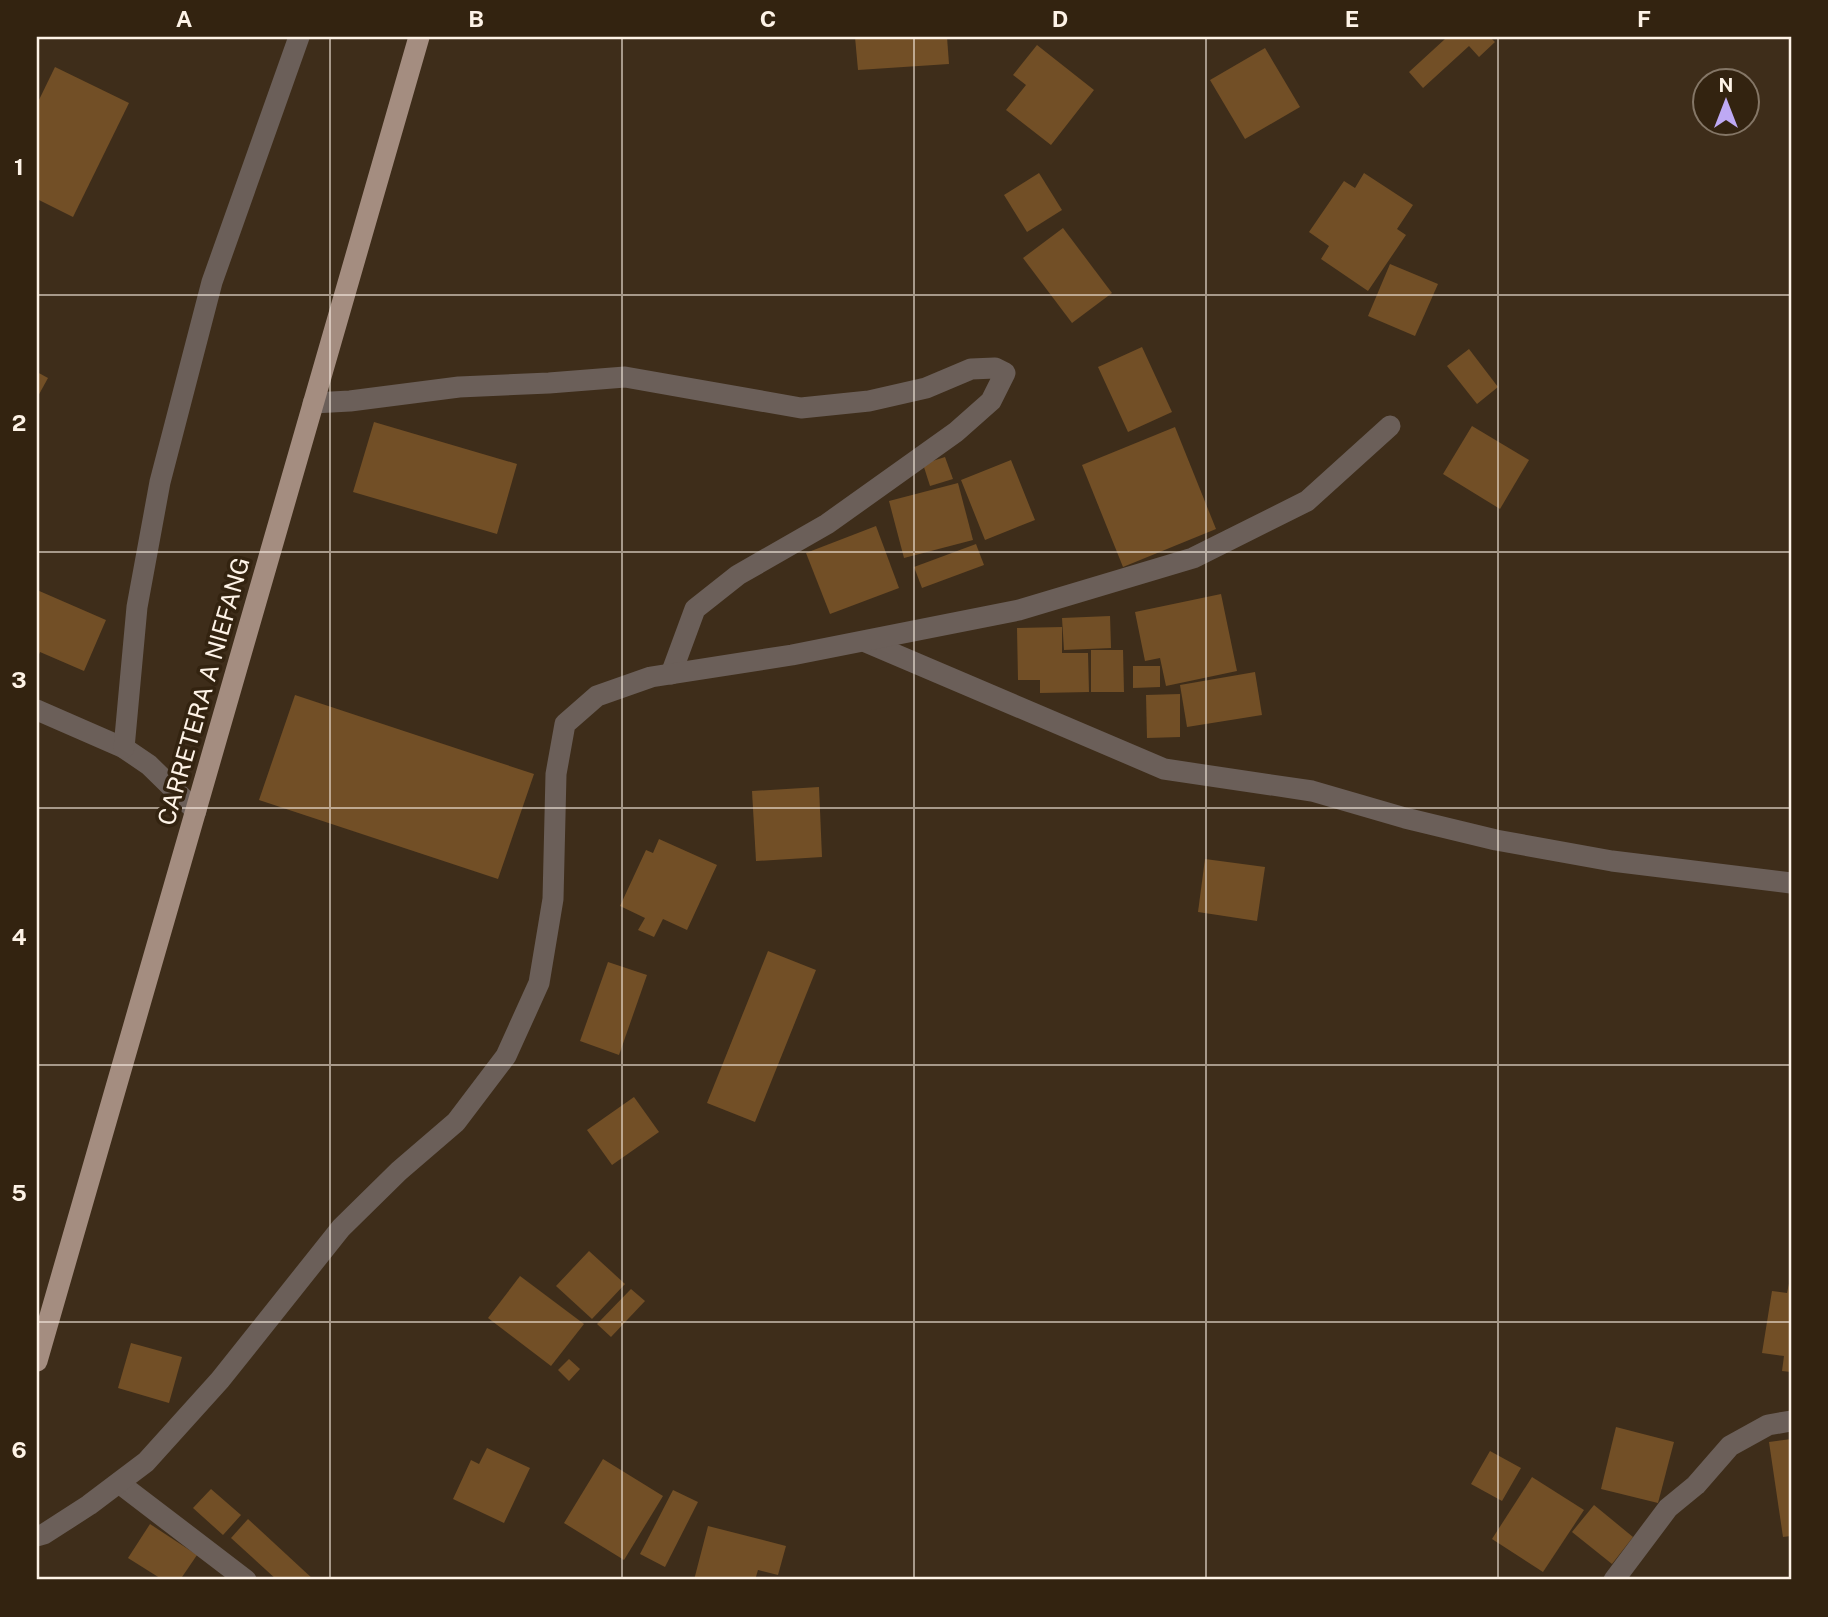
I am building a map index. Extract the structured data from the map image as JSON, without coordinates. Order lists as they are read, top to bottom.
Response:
{
  "streets": {
    "main road": ["CARRETERA A NIEFANG"]
  },
  "north": "top",
  "grid": {
    "columns": [
      "A",
      "B",
      "C",
      "D",
      "E",
      "F"
    ],
    "rows": [
      "1",
      "2",
      "3",
      "4",
      "5",
      "6"
    ]
  }
}
